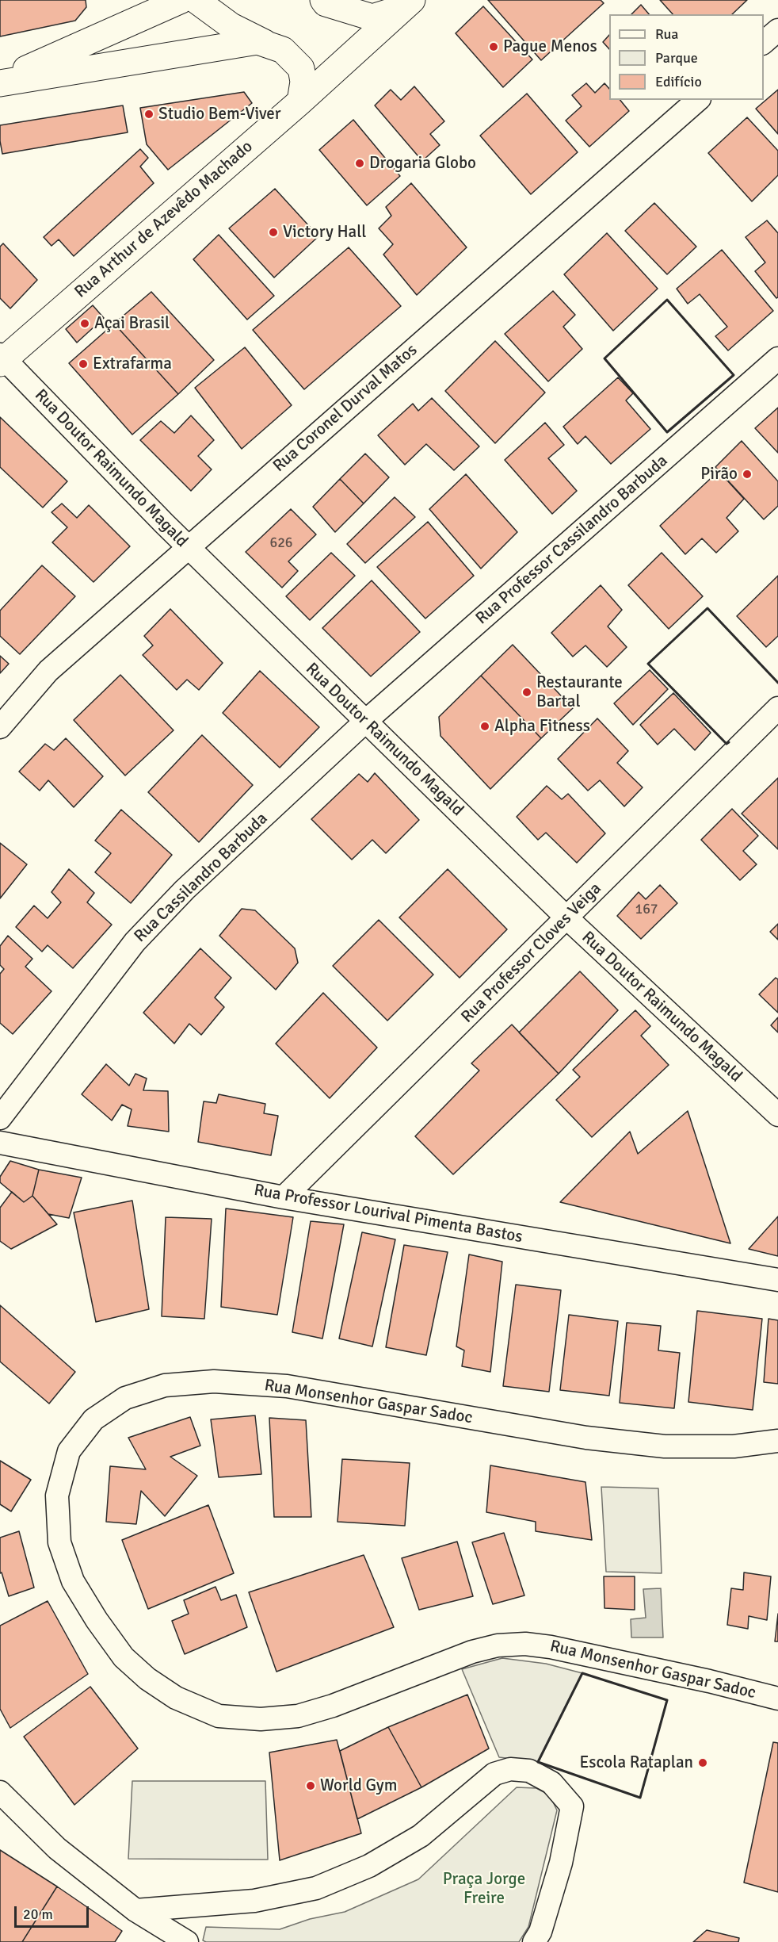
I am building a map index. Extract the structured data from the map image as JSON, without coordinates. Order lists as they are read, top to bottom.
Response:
{
  "streets": {
    "street": [
      "Rua Arthur de Azevêdo Machado",
      "Rua Coronel Durval Matos",
      "Rua Doutor Raimundo Magald",
      "Rua Professor Cassilandro Barbuda",
      "Rua Cassilandro Barbuda",
      "Rua Professor Cloves Veiga",
      "Rua Professor Lourival Pimenta Bastos",
      "Rua Monsenhor Gaspar Sadoc"
    ]
  },
  "crossings": [
    ["Rua Arthur de Azevêdo Machado", "Rua Doutor Raimundo Magald"],
    ["Rua Coronel Durval Matos", "Rua Doutor Raimundo Magald"],
    ["Rua Doutor Raimundo Magald", "Rua Professor Cassilandro Barbuda"],
    ["Rua Doutor Raimundo Magald", "Rua Cassilandro Barbuda"],
    ["Rua Doutor Raimundo Magald", "Rua Professor Cloves Veiga"],
    ["Rua Professor Cassilandro Barbuda", "Rua Cassilandro Barbuda"],
    ["Rua Professor Cloves Veiga", "Rua Professor Lourival Pimenta Bastos"]
  ],
  "parks": ["Praça Jorge Freire"],
  "places": [
    "Pague Menos",
    "Studio Bem-Viver",
    "Drogaria Globo",
    "Victory Hall",
    "Açai Brasil",
    "Extrafarma",
    "Pirão",
    "Restaurante Bartal",
    "Alpha Fitness",
    "Escola Rataplan",
    "World Gym"
  ],
  "house_numbers": ["626", "167"],
  "legend": ["Rua", "Parque", "Edifício"],
  "scale_bar": "20 m"
}
